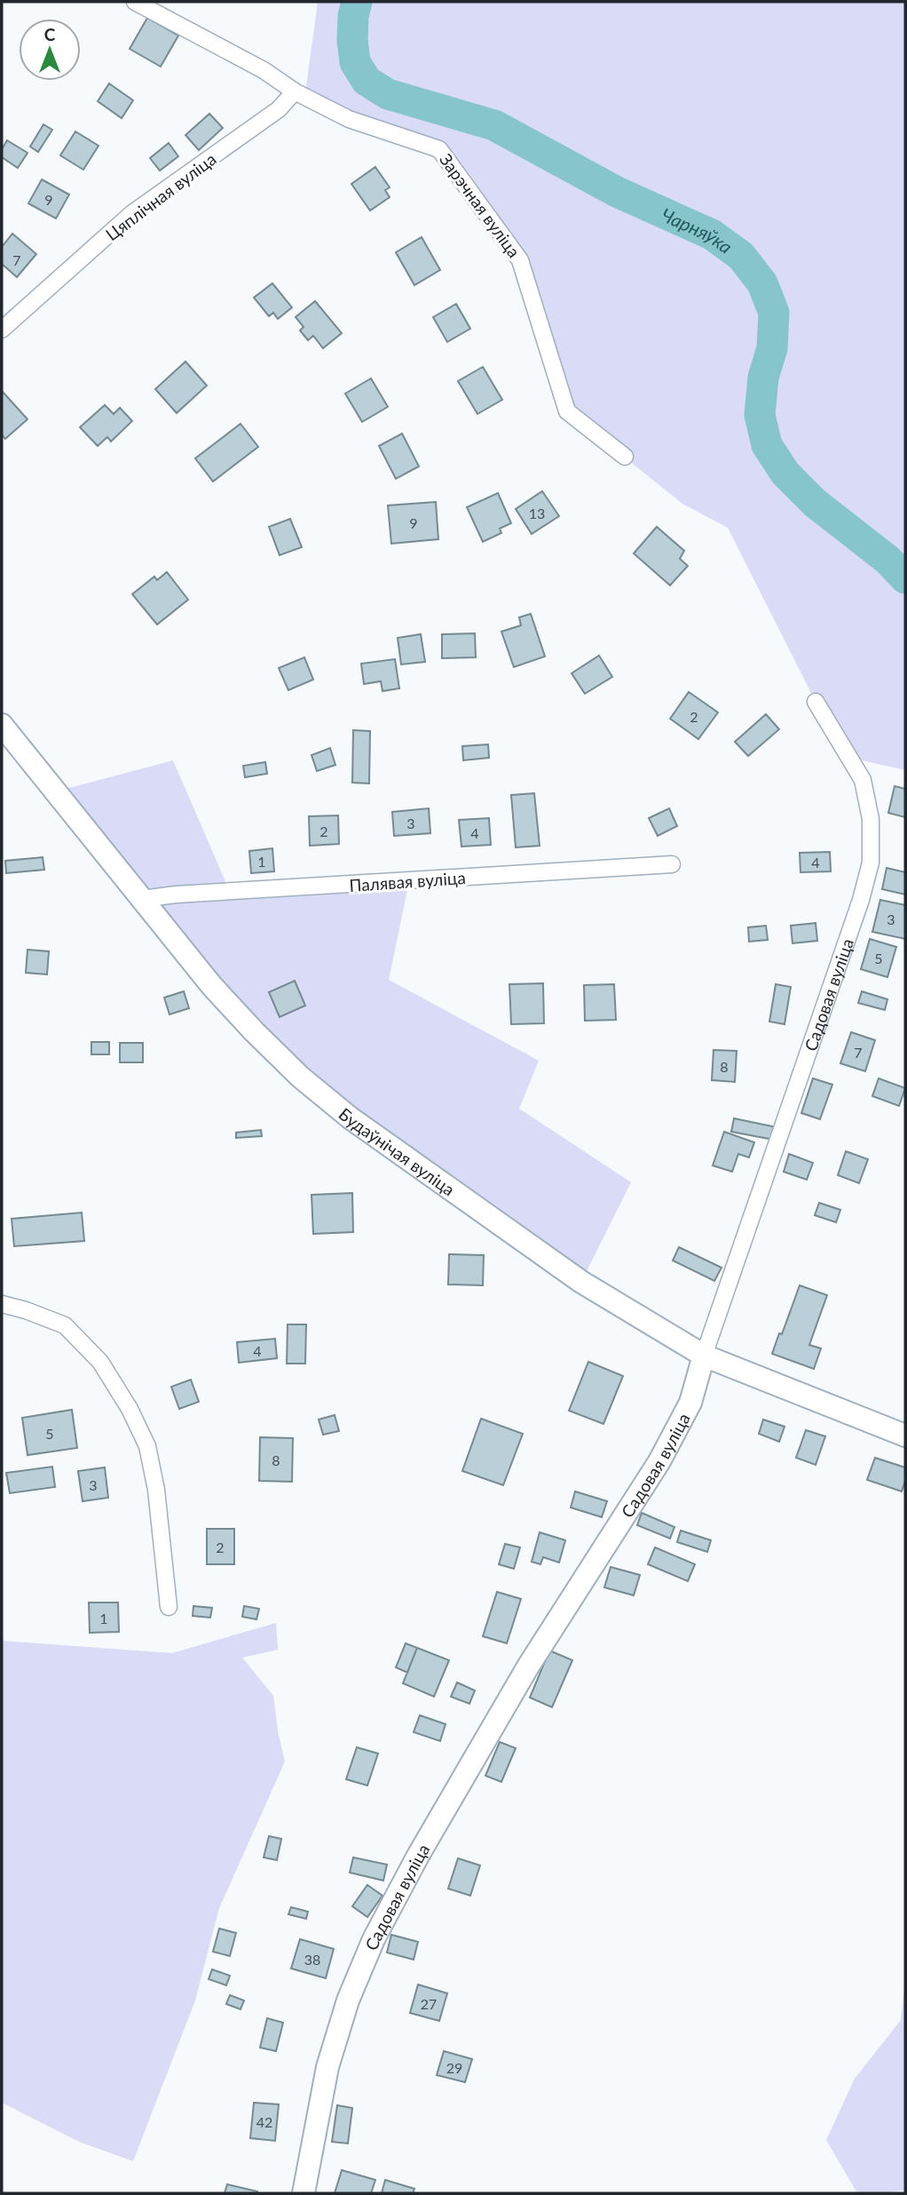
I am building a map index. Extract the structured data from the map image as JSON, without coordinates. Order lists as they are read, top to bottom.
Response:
{
  "streets": {
    "main road": ["Садовая вуліца", "Будаўнічая вуліца"],
    "street": ["Цяплічная вуліца", "Зарэчная вуліца", "Палявая вуліца"]
  },
  "crossings": [
    ["Цяплічная вуліца", "Зарэчная вуліца"],
    ["Палявая вуліца", "Будаўнічая вуліца"],
    ["Садовая вуліца", "Будаўнічая вуліца"]
  ],
  "water": ["Чарняўка"],
  "house_numbers": [
    "9",
    "7",
    "13",
    "9",
    "2",
    "3",
    "2",
    "4",
    "1",
    "4",
    "3",
    "5",
    "7",
    "8",
    "4",
    "5",
    "8",
    "3",
    "2",
    "1",
    "38",
    "27",
    "29",
    "42"
  ],
  "north": "top"
}
